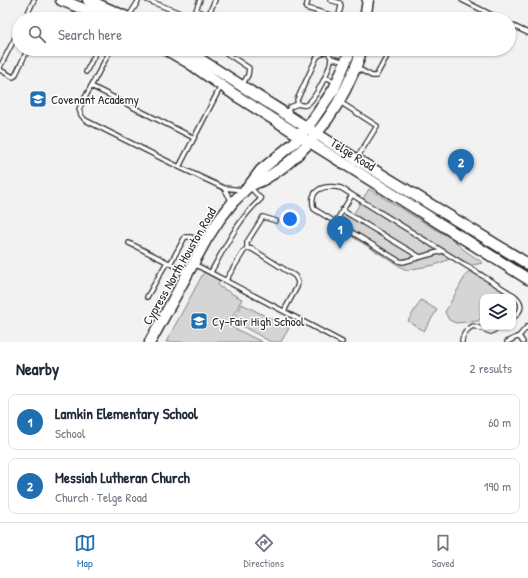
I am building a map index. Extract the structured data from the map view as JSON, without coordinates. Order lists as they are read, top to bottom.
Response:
{
  "streets": {
    "main road": ["Telge Road", "Cypress North Houston Road"]
  },
  "crossings": [
    ["Telge Road", "Cypress North Houston Road"]
  ],
  "places": {
    "school or university": ["Covenant Academy", "Cy-Fair High School"]
  },
  "page": {
    "search": "Search here",
    "pins": ["2", "1"],
    "heading": ["Nearby", "2 results"],
    "list": [
      {
        "mark": "1",
        "name": "Lamkin Elementary School",
        "note": "School",
        "value": "60 m"
      },
      {
        "mark": "2",
        "name": "Messiah Lutheran Church",
        "note": "Church · Telge Road",
        "value": "190 m"
      }
    ],
    "nav": ["Map", "Directions", "Saved"]
  }
}
